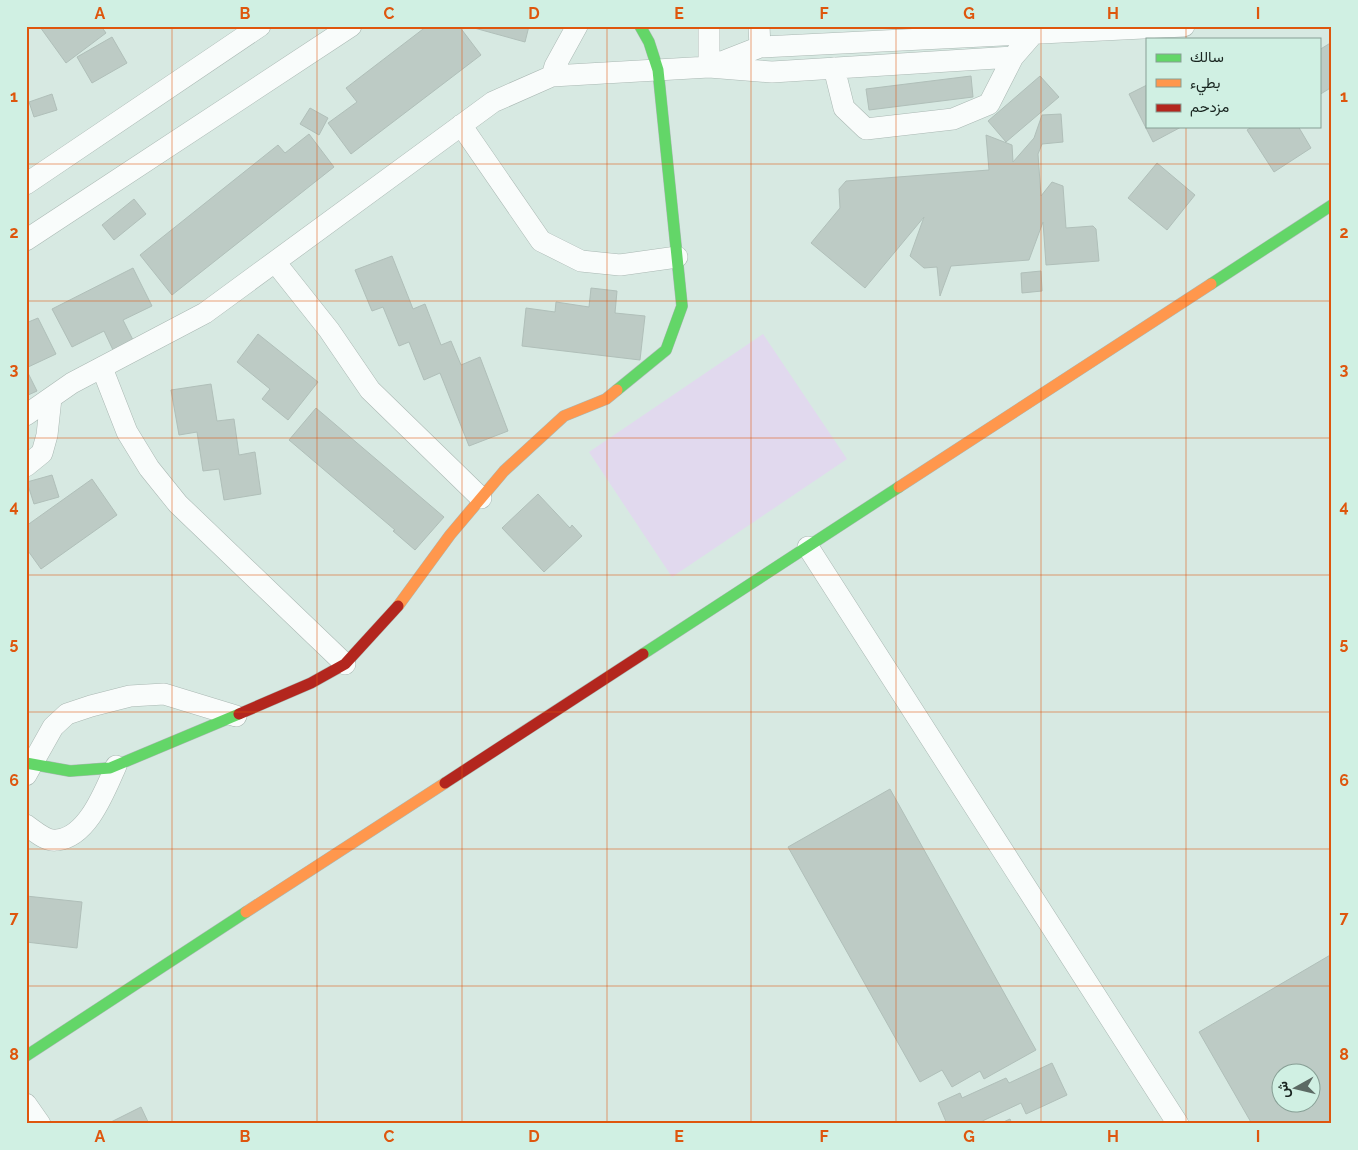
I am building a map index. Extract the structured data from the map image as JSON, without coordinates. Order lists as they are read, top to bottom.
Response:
{
  "legend": ["سالك", "بطيء", "مزدحم"],
  "north": "left",
  "grid": {
    "columns": [
      "A",
      "B",
      "C",
      "D",
      "E",
      "F",
      "G",
      "H",
      "I"
    ],
    "rows": [
      "1",
      "2",
      "3",
      "4",
      "5",
      "6",
      "7",
      "8"
    ]
  }
}
